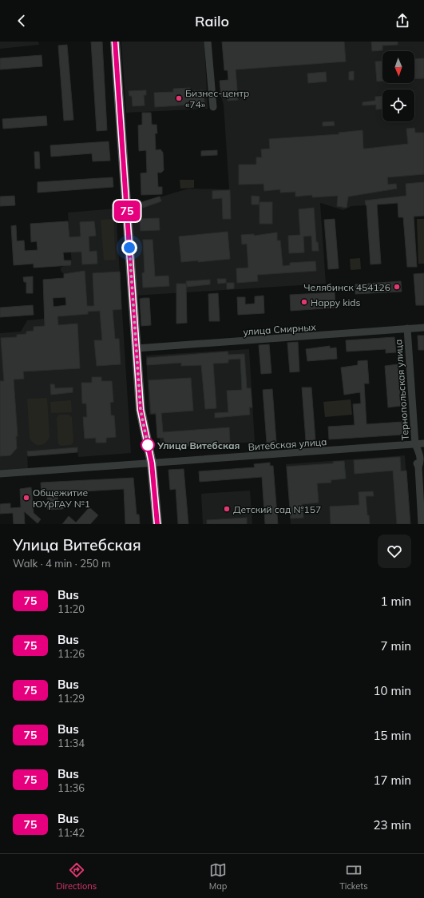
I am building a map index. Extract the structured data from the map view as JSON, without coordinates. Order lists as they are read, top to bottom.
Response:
{
  "streets": {
    "street": ["улица Смирных", "Тернопольская улица", "Витебская улица"]
  },
  "crossings": [
    ["улица Смирных", "Тернопольская улица"],
    ["Тернопольская улица", "Витебская улица"]
  ],
  "places": [
    "Бизнес-центр «74»",
    "Челябинск 454126",
    "Happy kids",
    "Улица Витебская",
    "Общежитие ЮУрГАУ №1",
    "Детский сад №157"
  ],
  "lines": ["bus line 75"],
  "north": "bottom",
  "page": {
    "header": "Railo",
    "on_map": "75",
    "heading": ["Улица Витебская", "Walk · 4 min · 250 m"],
    "list": [
      {
        "mark": "75",
        "name": "Bus",
        "note": "11:20",
        "value": "1 min"
      },
      {
        "mark": "75",
        "name": "Bus",
        "note": "11:26",
        "value": "7 min"
      },
      {
        "mark": "75",
        "name": "Bus",
        "note": "11:29",
        "value": "10 min"
      },
      {
        "mark": "75",
        "name": "Bus",
        "note": "11:34",
        "value": "15 min"
      },
      {
        "mark": "75",
        "name": "Bus",
        "note": "11:36",
        "value": "17 min"
      },
      {
        "mark": "75",
        "name": "Bus",
        "note": "11:42",
        "value": "23 min"
      }
    ],
    "tabs": ["Directions", "Map", "Tickets"]
  }
}
